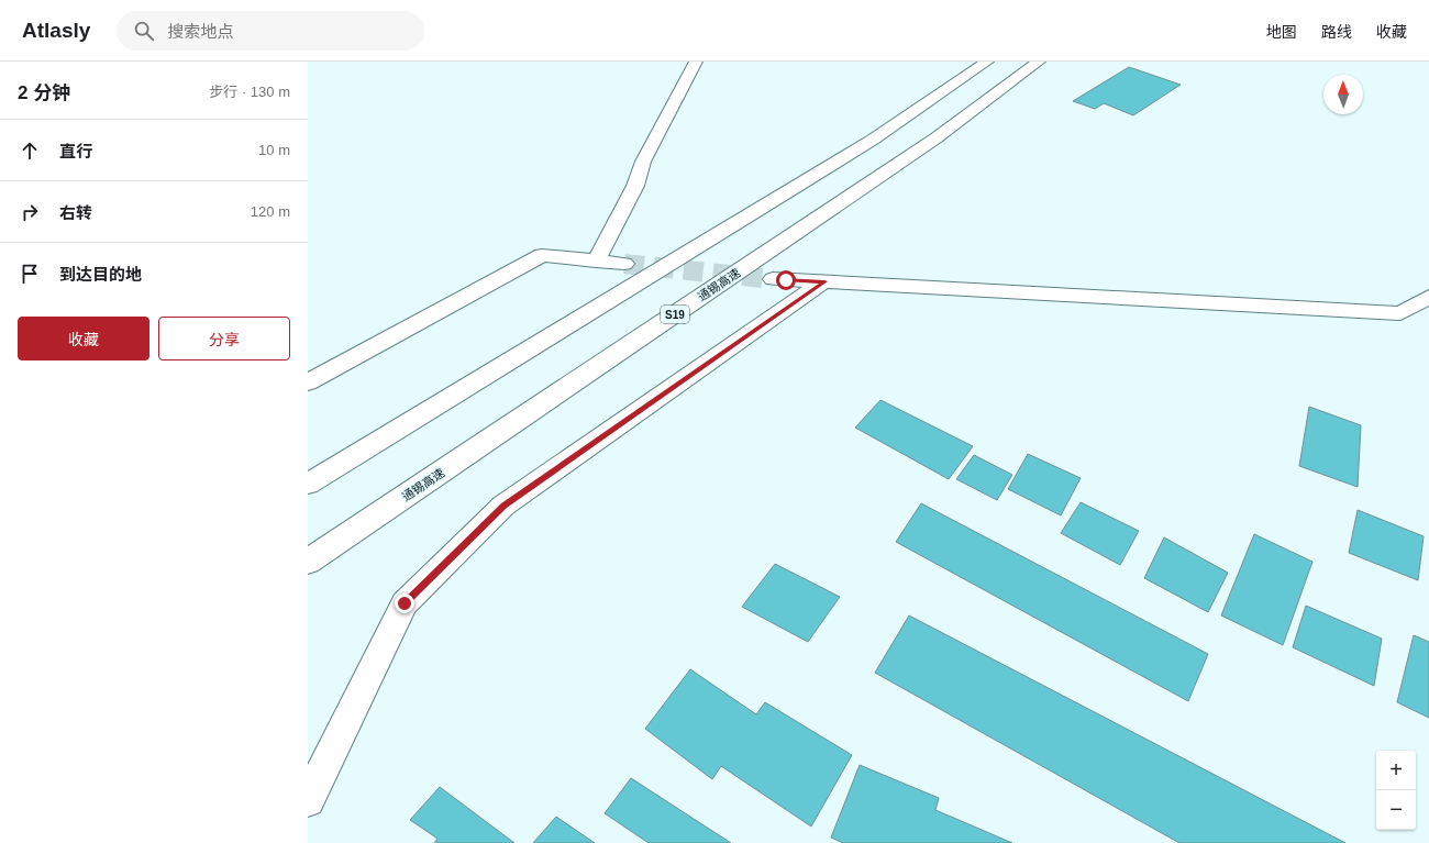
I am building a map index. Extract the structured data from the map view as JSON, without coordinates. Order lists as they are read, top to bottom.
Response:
{
  "streets": {
    "main road": ["通锡高速", "S19"]
  },
  "north": "top",
  "page": {
    "header": "Atlasly",
    "search": "搜索地点",
    "nav": ["地图", "路线", "收藏"],
    "heading": ["2 分钟", "步行 · 130 m"],
    "list": [
      ["直行", "10 m"],
      ["右转", "120 m"],
      "到达目的地"
    ],
    "buttons": ["收藏", "分享"],
    "map_buttons": ["+", "−"]
  }
}
